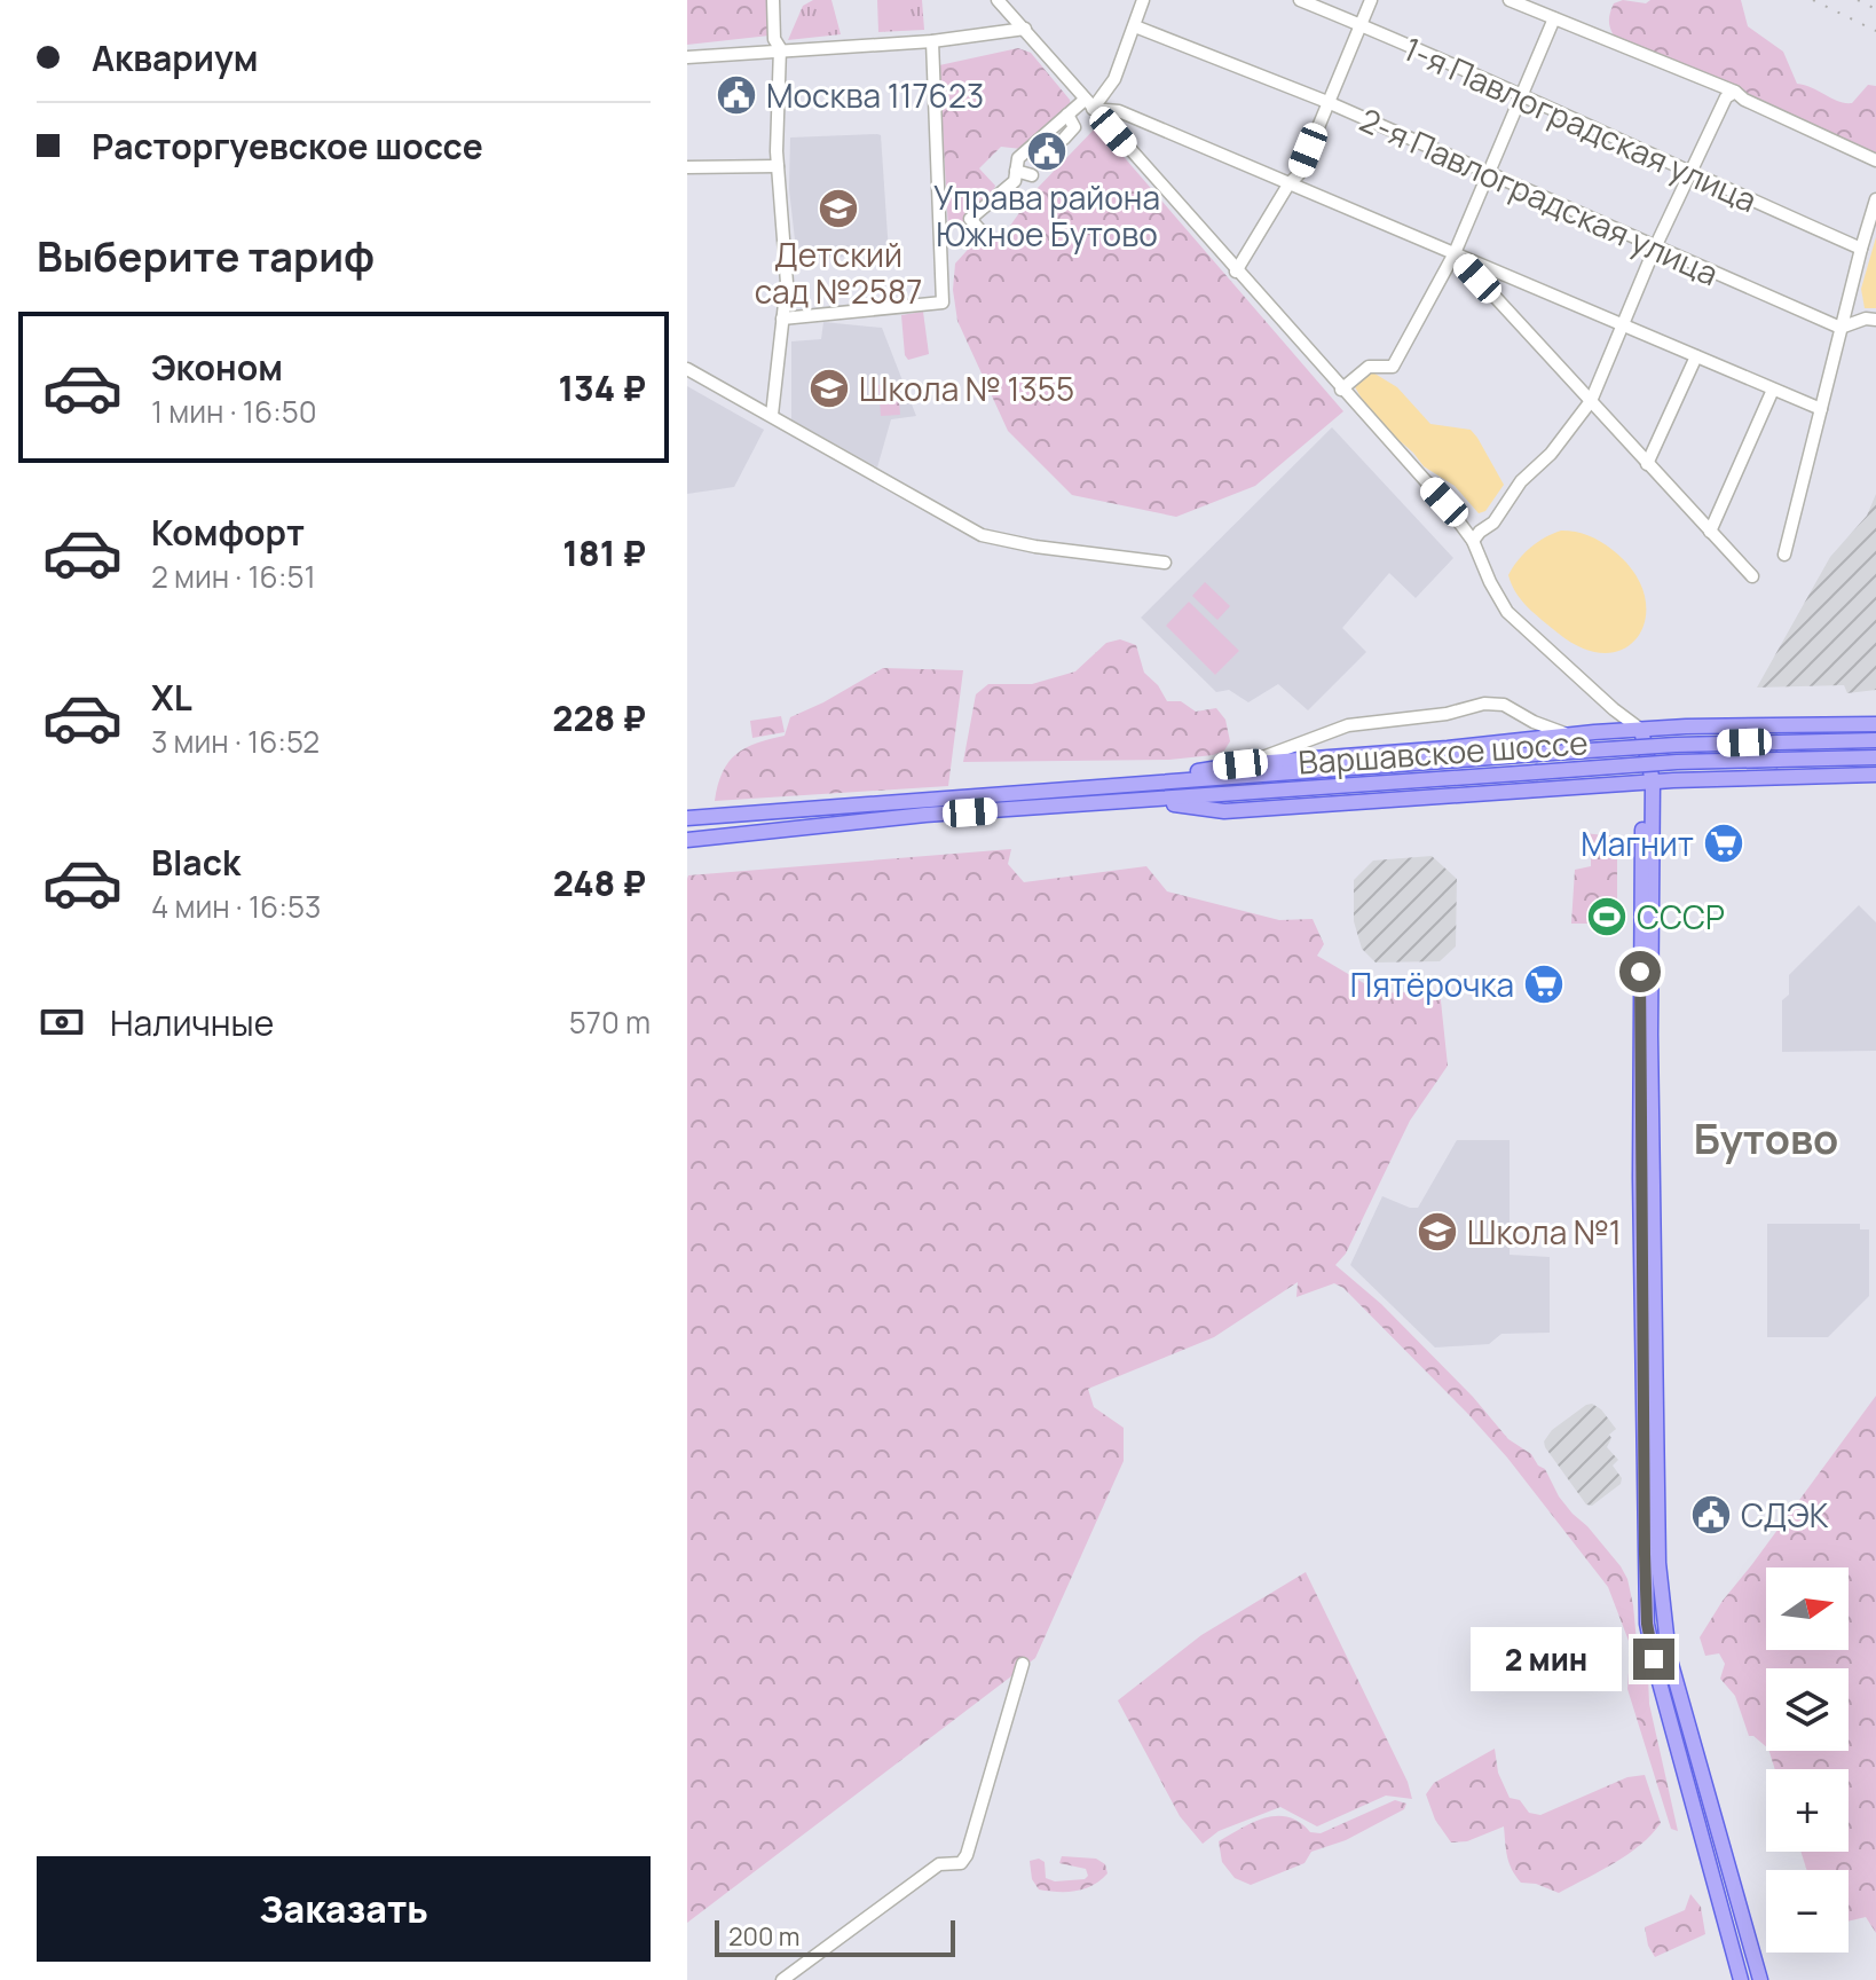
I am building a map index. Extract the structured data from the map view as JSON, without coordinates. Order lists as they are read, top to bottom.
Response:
{
  "streets": {
    "main road": ["Варшавское шоссе"],
    "street": ["1-я Павлоградская улица", "2-я Павлоградская улица"]
  },
  "districts": ["Бутово"],
  "places": {
    "public building": ["Москва 117623", "Управа района Южное Бутово", "СДЭК"],
    "school or university": ["Детский сад №2587", "Школа № 1355", "Школа №1"],
    "supermarket": ["Магнит", "Пятёрочка"],
    "sports": ["СССР"]
  },
  "scale_bar": "200 m",
  "north": "right",
  "page": {
    "banner": ["Аквариум", "Расторгуевское шоссе"],
    "heading": "Выберите тариф",
    "list": [
      {
        "name": "Эконом",
        "note": "1 мин · 16:50",
        "value": "134 ₽"
      },
      {
        "name": "Комфорт",
        "note": "2 мин · 16:51",
        "value": "181 ₽"
      },
      {
        "name": "XL",
        "note": "3 мин · 16:52",
        "value": "228 ₽"
      },
      {
        "name": "Black",
        "note": "4 мин · 16:53",
        "value": "248 ₽"
      }
    ],
    "pay": ["Наличные", "570 m"],
    "map_buttons": ["+", "−"],
    "bubble": "2 мин",
    "buttons": "Заказать",
    "scale": "200 m"
  }
}
